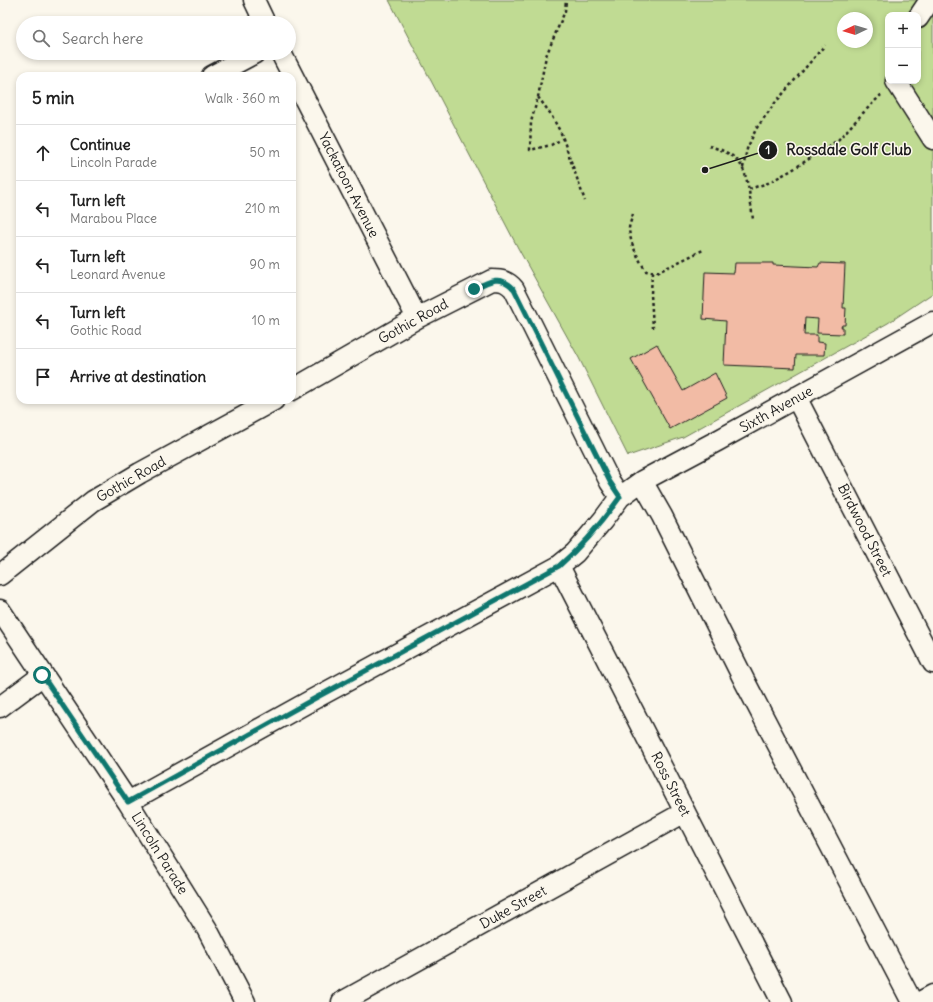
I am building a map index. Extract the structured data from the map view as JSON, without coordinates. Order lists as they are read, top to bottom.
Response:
{
  "streets": {
    "street": [
      "Yackatoon Avenue",
      "Gothic Road",
      "Sixth Avenue",
      "Birdwood Street",
      "Ross Street",
      "Lincoln Parade",
      "Duke Street"
    ]
  },
  "crossings": [
    ["Yackatoon Avenue", "Gothic Road"],
    ["Gothic Road", "Sixth Avenue"],
    ["Sixth Avenue", "Birdwood Street"],
    ["Sixth Avenue", "Ross Street"],
    ["Sixth Avenue", "Lincoln Parade"],
    ["Ross Street", "Duke Street"]
  ],
  "places": ["Rossdale Golf Club"],
  "north": "left",
  "page": {
    "map_buttons": ["+", "−"],
    "search": "Search here",
    "heading": ["5 min", "Walk · 360 m"],
    "list": [
      ["Continue", "Lincoln Parade", "50 m"],
      ["Turn left", "Marabou Place", "210 m"],
      ["Turn left", "Leonard Avenue", "90 m"],
      ["Turn left", "Gothic Road", "10 m"],
      "Arrive at destination"
    ]
  }
}
